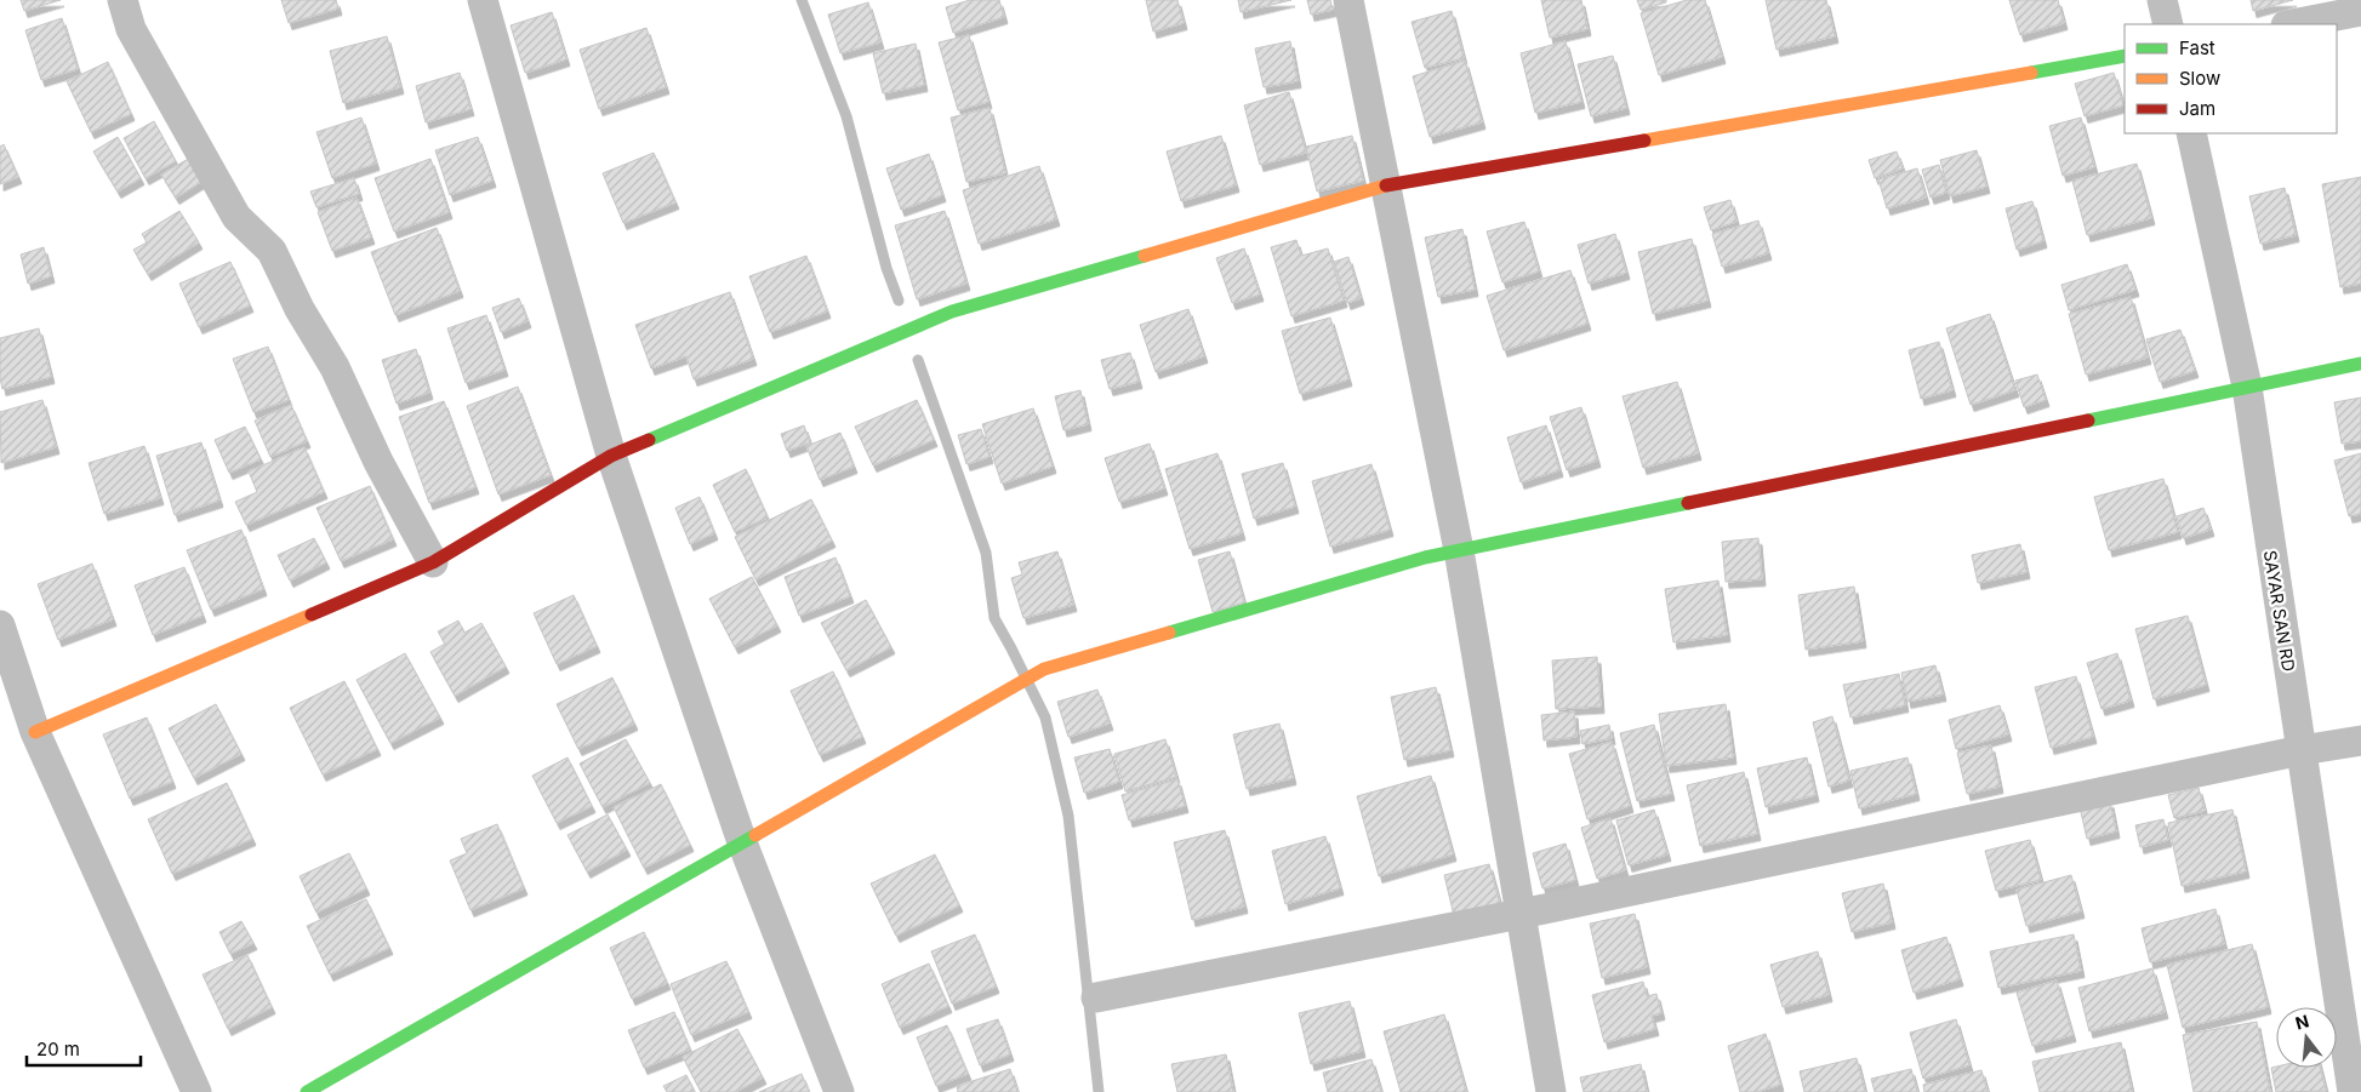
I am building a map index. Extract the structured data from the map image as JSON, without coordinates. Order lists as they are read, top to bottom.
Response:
{
  "streets": {
    "street": ["SAYAR SAN RD"]
  },
  "legend": ["Fast", "Slow", "Jam"],
  "scale_bar": "20 m",
  "north": "top"
}
